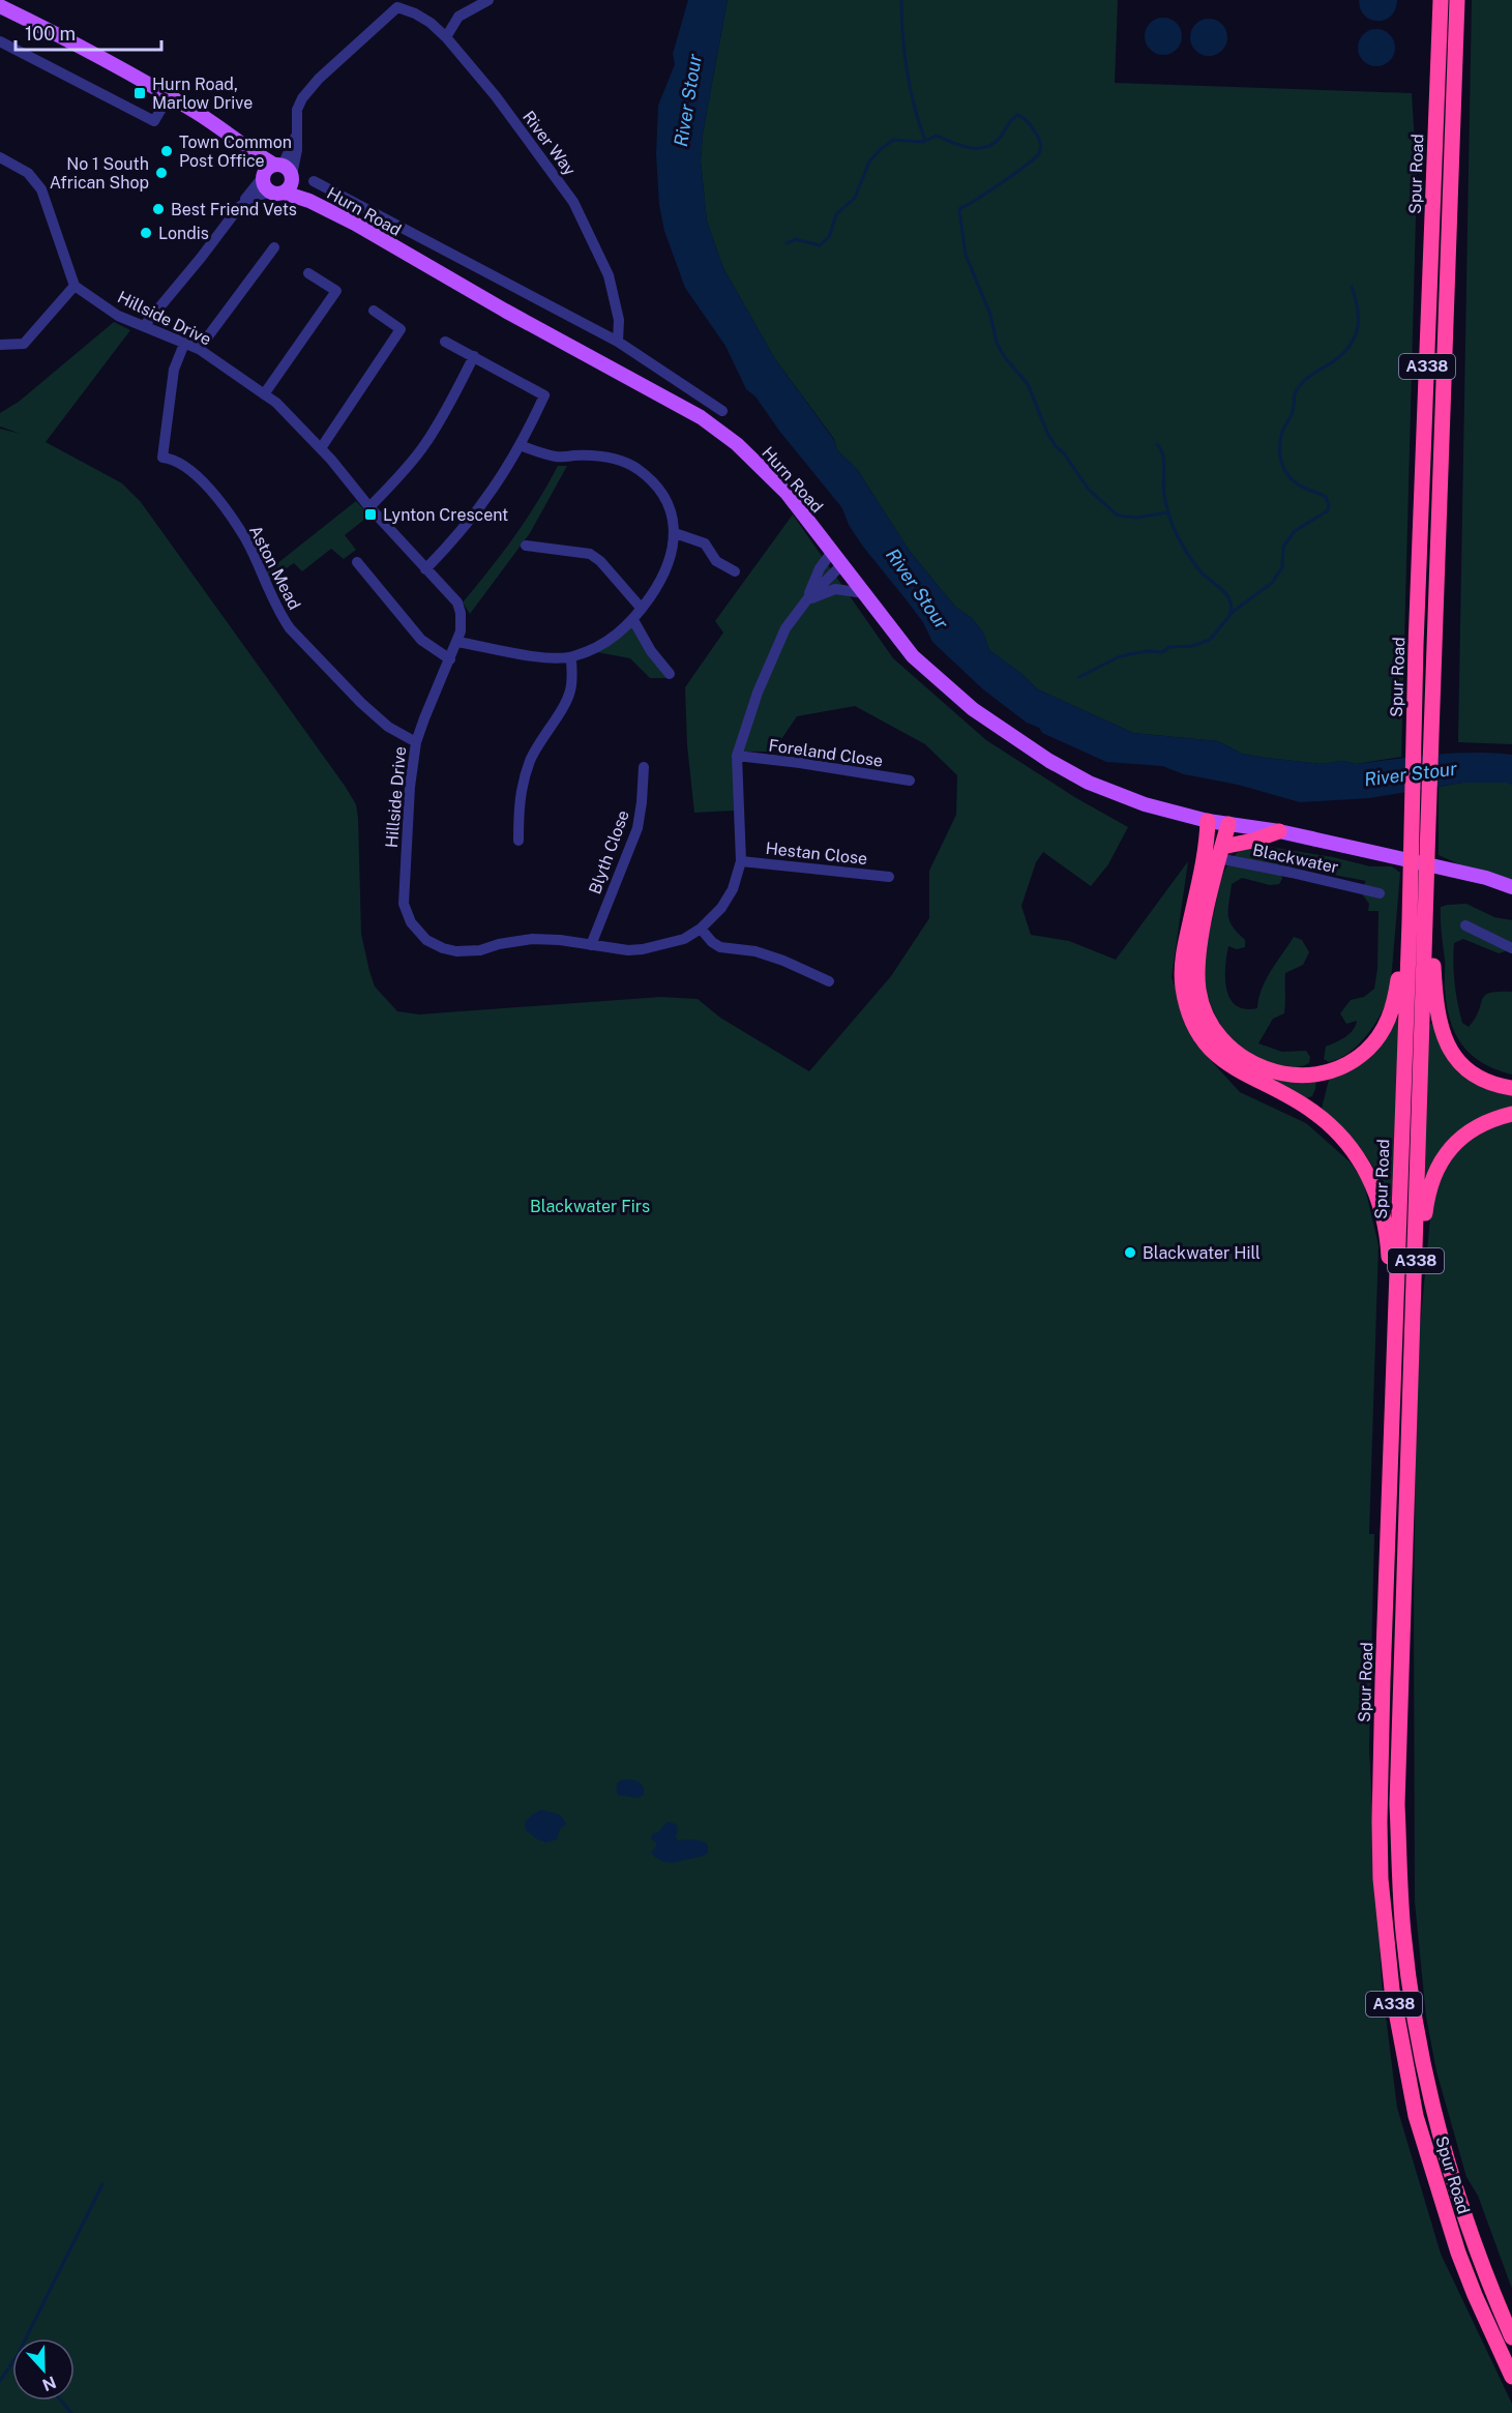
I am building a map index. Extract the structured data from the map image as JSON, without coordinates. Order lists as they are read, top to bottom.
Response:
{
  "streets": {
    "highway": ["Spur Road", "A338"],
    "main road": ["Hurn Road"],
    "street": [
      "River Way",
      "Hillside Drive",
      "Aston Mead",
      "Foreland Close",
      "Blyth Close",
      "Hestan Close",
      "Blackwater"
    ]
  },
  "crossings": [
    ["Hurn Road", "Hillside Drive"],
    ["Hillside Drive", "Aston Mead"],
    ["Hillside Drive", "Foreland Close"],
    ["Hillside Drive", "Blyth Close"],
    ["Hillside Drive", "Hestan Close"]
  ],
  "water": ["River Stour"],
  "parks": ["Blackwater Firs"],
  "places": {
    "transit": ["Hurn Road, Marlow Drive", "Lynton Crescent"],
    "other": [
      "Town Common Post Office",
      "No 1 South African Shop",
      "Best Friend Vets",
      "Londis",
      "Blackwater Hill"
    ]
  },
  "scale_bar": "100 m",
  "north": "bottom"
}
